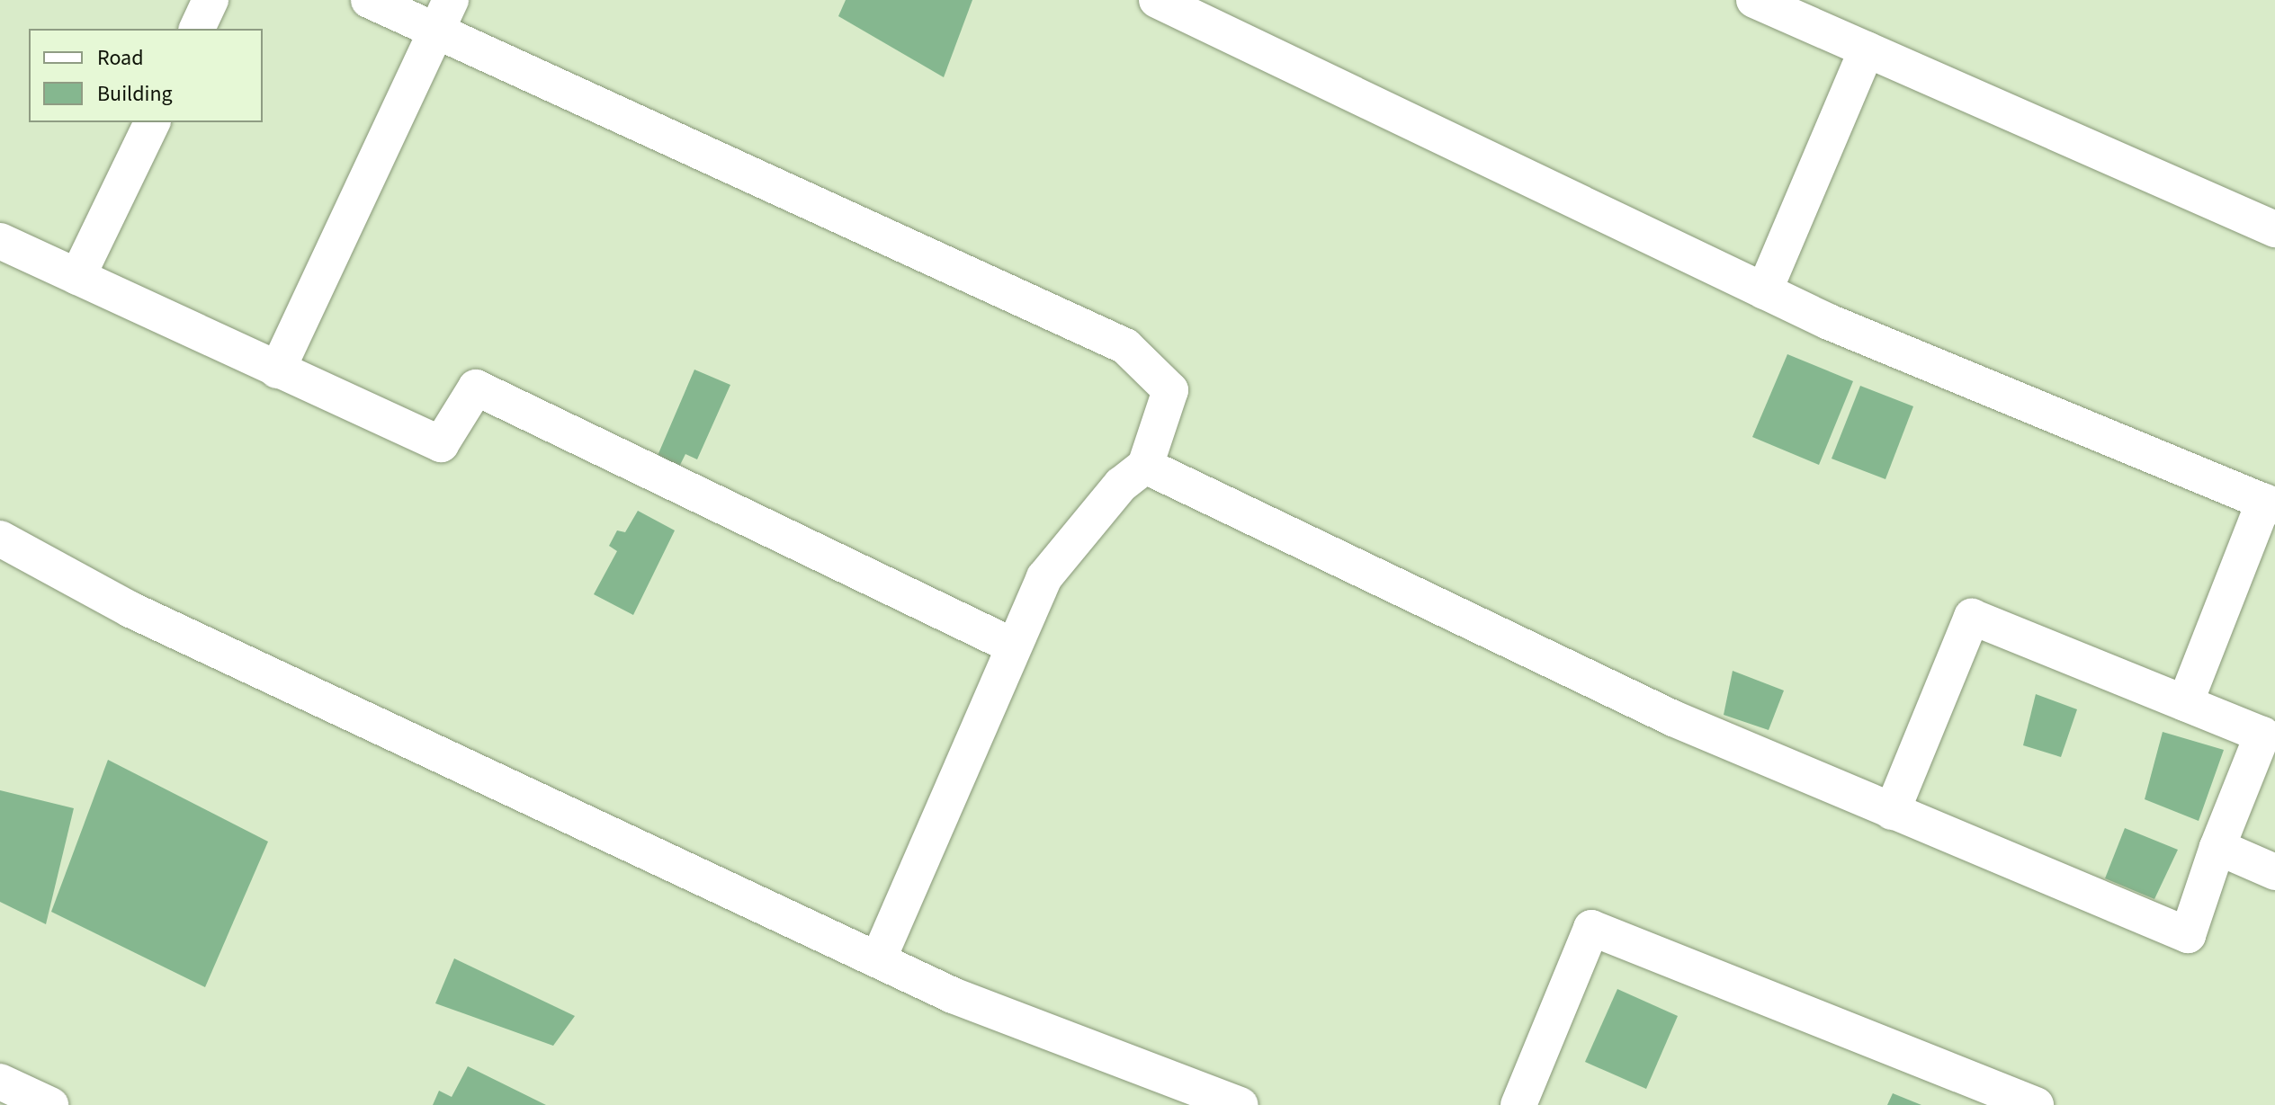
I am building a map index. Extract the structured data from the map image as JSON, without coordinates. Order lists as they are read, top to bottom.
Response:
{
  "legend": ["Road", "Building"]
}
